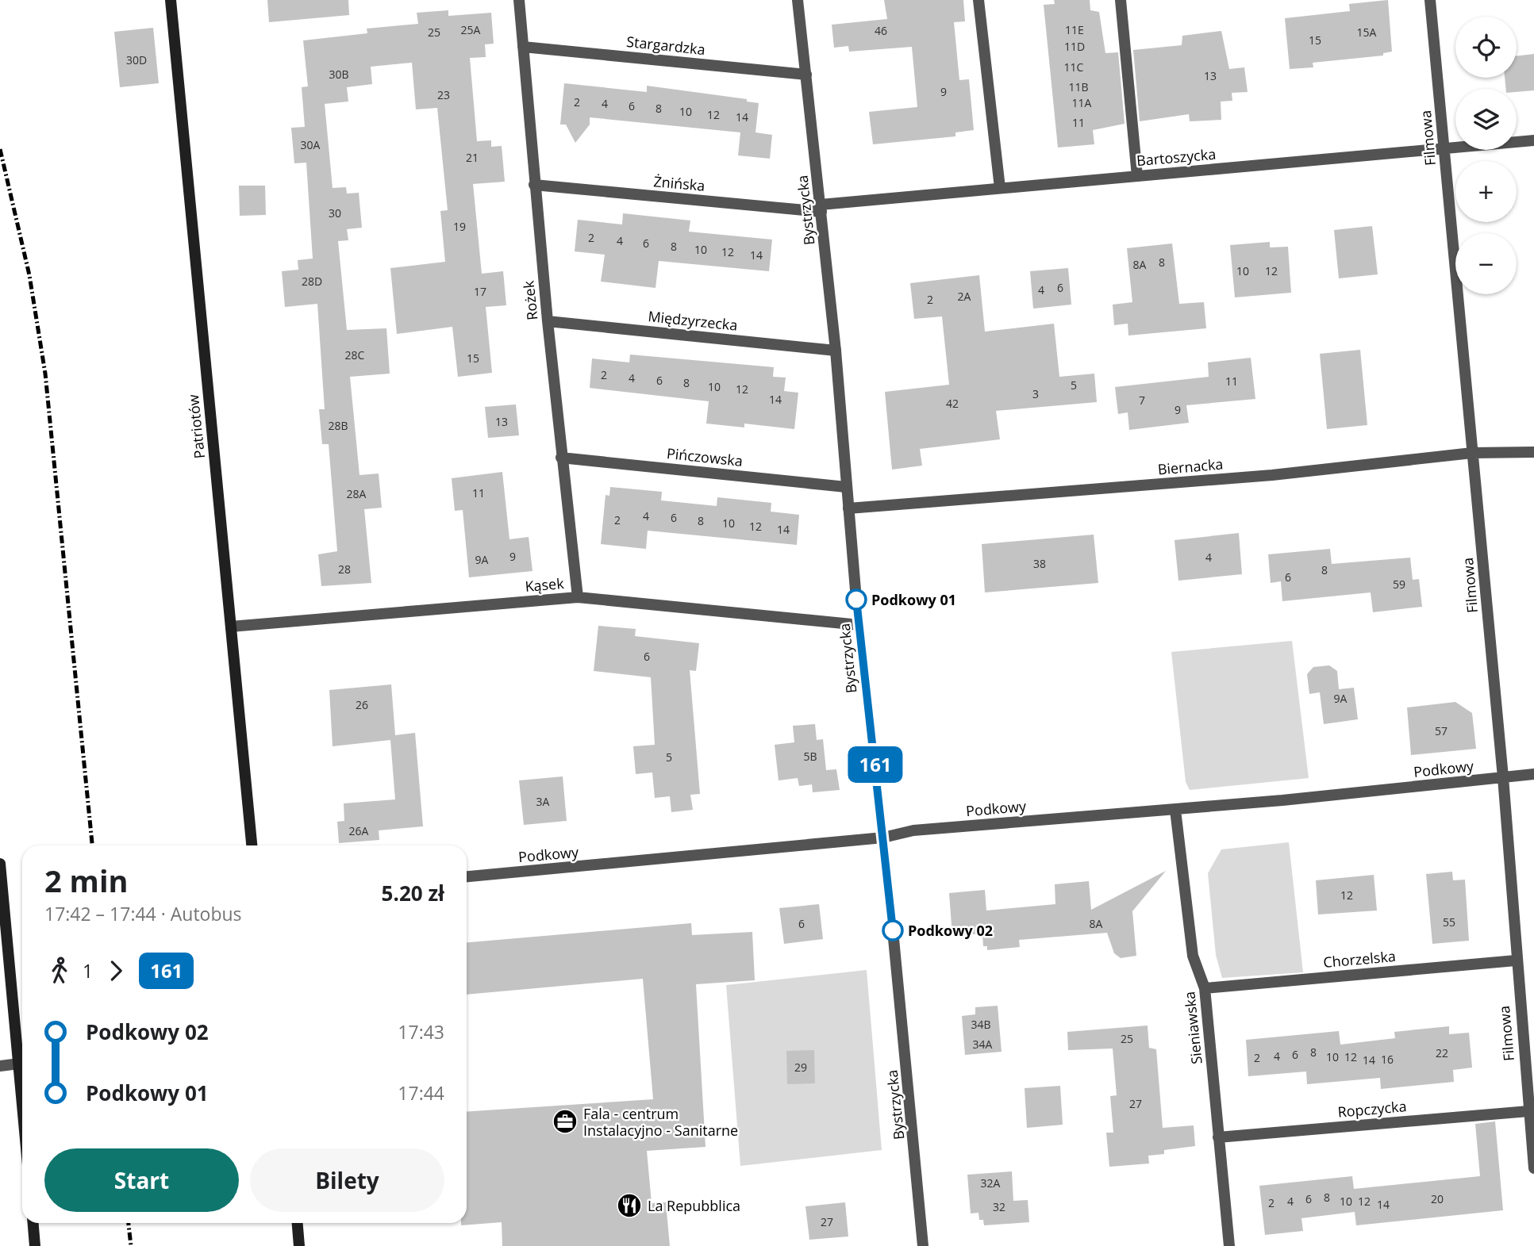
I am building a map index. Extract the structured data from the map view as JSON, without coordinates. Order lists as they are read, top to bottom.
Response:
{
  "streets": {
    "main road": ["Patriotów"],
    "street": [
      "Stargardzka",
      "Filmowa",
      "Bartoszycka",
      "Żnińska",
      "Bystrzycka",
      "Rożek",
      "Międzyrzecka",
      "Pińczowska",
      "Biernacka",
      "Kąsek",
      "Podkowy",
      "Chorzelska",
      "Sieniawska",
      "Ropczycka"
    ]
  },
  "crossings": [
    ["Stargardzka", "Bystrzycka"],
    ["Stargardzka", "Rożek"],
    ["Filmowa", "Bartoszycka"],
    ["Filmowa", "Biernacka"],
    ["Filmowa", "Podkowy"],
    ["Filmowa", "Chorzelska"],
    ["Filmowa", "Ropczycka"],
    ["Bartoszycka", "Żnińska"],
    ["Bartoszycka", "Bystrzycka"],
    ["Żnińska", "Bystrzycka"],
    ["Żnińska", "Rożek"],
    ["Bystrzycka", "Międzyrzecka"],
    ["Bystrzycka", "Pińczowska"],
    ["Bystrzycka", "Biernacka"],
    ["Bystrzycka", "Kąsek"],
    ["Bystrzycka", "Podkowy"],
    ["Rożek", "Międzyrzecka"],
    ["Rożek", "Pińczowska"],
    ["Rożek", "Kąsek"],
    ["Patriotów", "Kąsek"],
    ["Podkowy", "Sieniawska"],
    ["Chorzelska", "Sieniawska"],
    ["Sieniawska", "Ropczycka"]
  ],
  "places": {
    "other": ["Podkowy 01", "Podkowy 02"],
    "office": ["Fala - centrum Instalacyjno - Sanitarne"],
    "restaurant": ["La Repubblica"]
  },
  "lines": ["bus line 161"],
  "house_numbers": [
    "25A",
    "11E",
    "46",
    "25",
    "15A",
    "15",
    "11D",
    "30D",
    "11C",
    "30B",
    "13",
    "11B",
    "9",
    "23",
    "2",
    "11A",
    "4",
    "6",
    "8",
    "10",
    "12",
    "14",
    "11",
    "30A",
    "21",
    "30",
    "19",
    "2",
    "4",
    "6",
    "8",
    "10",
    "12",
    "14",
    "8",
    "8A",
    "10",
    "12",
    "28D",
    "6",
    "4",
    "17",
    "2A",
    "2",
    "28C",
    "15",
    "2",
    "4",
    "6",
    "11",
    "8",
    "5",
    "10",
    "12",
    "3",
    "14",
    "7",
    "42",
    "9",
    "13",
    "28B",
    "11",
    "28A",
    "4",
    "6",
    "2",
    "8",
    "10",
    "12",
    "14",
    "9",
    "4",
    "9A",
    "38",
    "28",
    "8",
    "6",
    "59",
    "6",
    "9A",
    "26",
    "57",
    "5B",
    "5",
    "3A",
    "26A",
    "12",
    "55",
    "6",
    "8A",
    "34B",
    "25",
    "34A",
    "8",
    "22",
    "6",
    "4",
    "10",
    "12",
    "2",
    "16",
    "14",
    "29",
    "27",
    "32A",
    "8",
    "6",
    "20",
    "4",
    "10",
    "12",
    "2",
    "14",
    "32",
    "27"
  ],
  "page": {
    "on_map": "161",
    "map_buttons": ["+", "−"],
    "heading": ["2 min", "17:42 – 17:44 · Autobus", "5.20 zł"],
    "legs": ["1", "161"],
    "list": [
      {
        "name": "Podkowy 02",
        "value": "17:43"
      },
      {
        "name": "Podkowy 01",
        "value": "17:44"
      }
    ],
    "buttons": ["Start", "Bilety"]
  }
}
